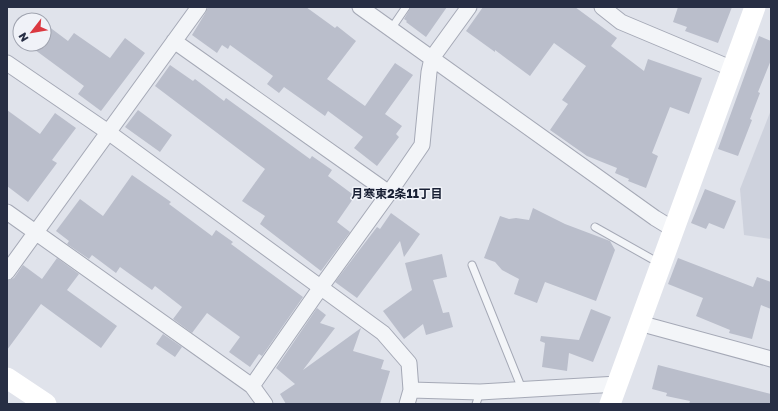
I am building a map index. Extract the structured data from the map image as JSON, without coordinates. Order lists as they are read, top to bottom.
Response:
{
  "districts": ["月寒東2条11丁目"],
  "north": "bottom left"
}
